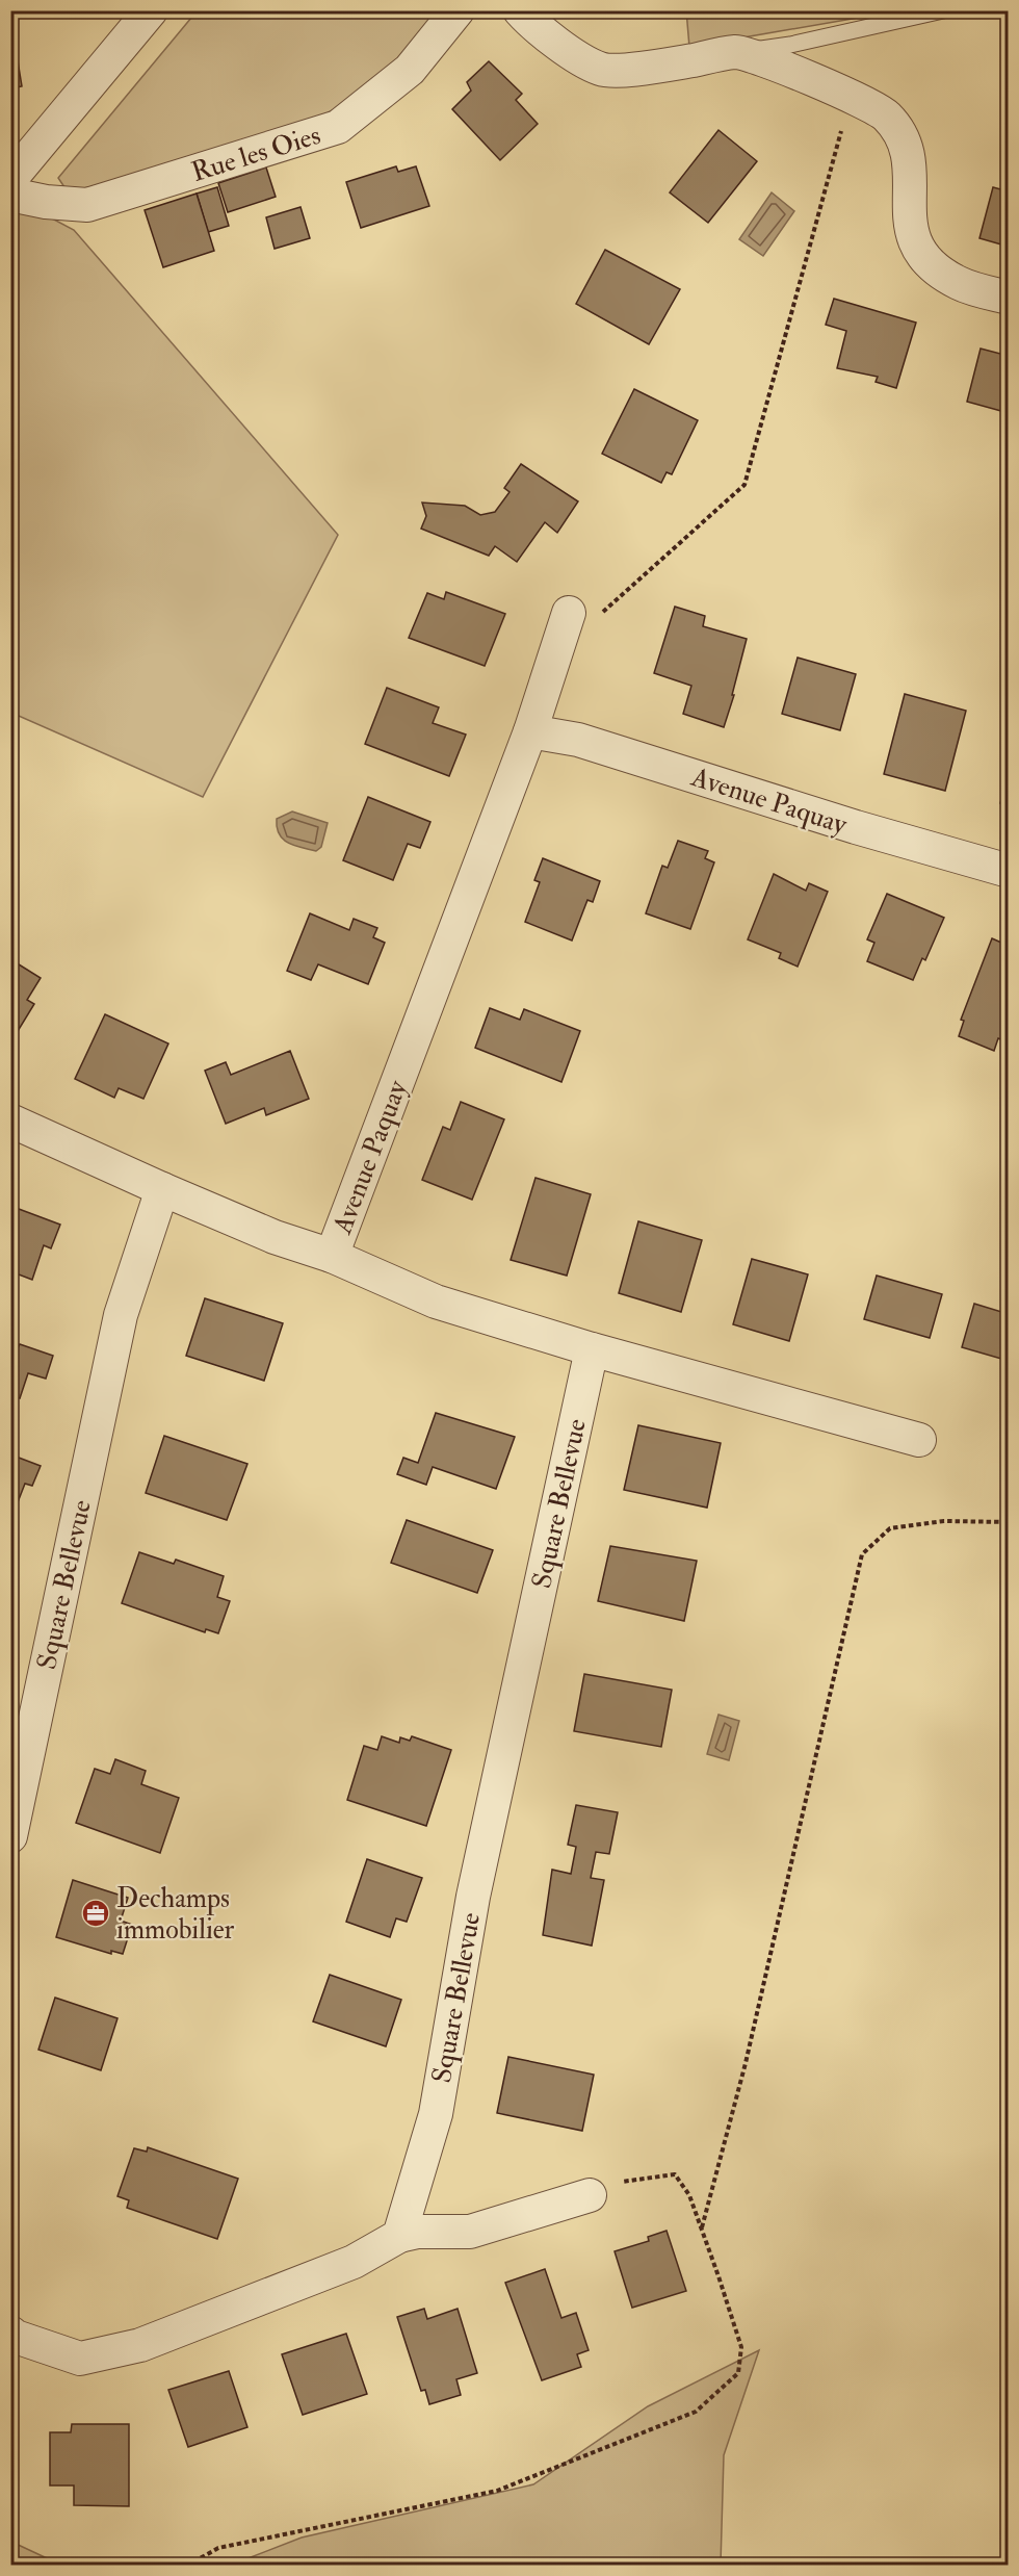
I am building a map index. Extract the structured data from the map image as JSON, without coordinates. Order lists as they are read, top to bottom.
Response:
{
  "streets": {
    "street": ["Rue les Oies", "Avenue Paquay", "Square Bellevue"]
  },
  "crossings": [
    ["Avenue Paquay", "Square Bellevue"]
  ],
  "places": {
    "office": ["Dechamps immobilier"]
  }
}
